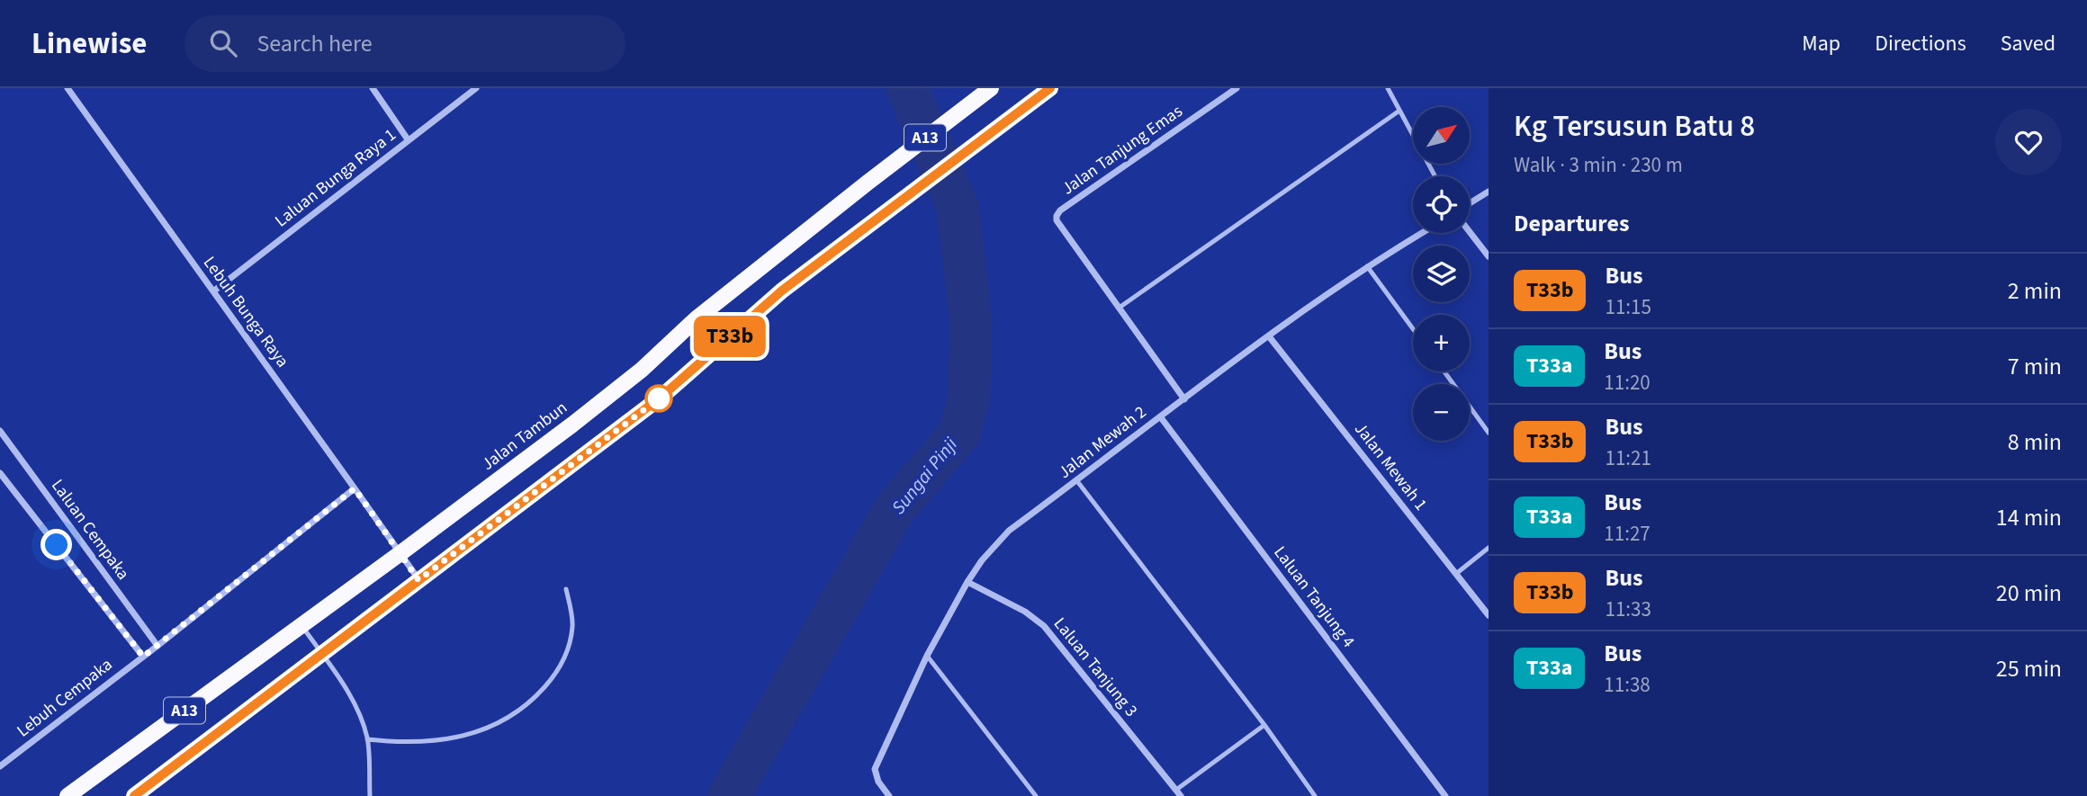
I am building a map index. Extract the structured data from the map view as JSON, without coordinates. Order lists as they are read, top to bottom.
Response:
{
  "streets": {
    "main road": ["A13", "Jalan Tambun"],
    "street": [
      "Jalan Tanjung Emas",
      "Laluan Bunga Raya 1",
      "Lebuh Bunga Raya",
      "Jalan Mewah 2",
      "Jalan Mewah 1",
      "Laluan Cempaka",
      "Laluan Tanjung 4",
      "Laluan Tanjung 3",
      "Lebuh Cempaka"
    ]
  },
  "crossings": [
    ["A13", "Lebuh Bunga Raya"],
    ["Laluan Bunga Raya 1", "Lebuh Bunga Raya"],
    ["Lebuh Bunga Raya", "Jalan Tambun"],
    ["Lebuh Bunga Raya", "Lebuh Cempaka"],
    ["Jalan Mewah 2", "Jalan Mewah 1"],
    ["Jalan Mewah 2", "Laluan Tanjung 4"],
    ["Jalan Mewah 2", "Laluan Tanjung 3"],
    ["Laluan Cempaka", "Lebuh Cempaka"]
  ],
  "water": ["Sungai Pinji"],
  "lines": ["bus line T33b"],
  "north": "top right",
  "page": {
    "header": "Linewise",
    "search": "Search here",
    "nav": ["Map", "Directions", "Saved"],
    "on_map": "T33b",
    "heading": [
      ["Kg Tersusun Batu 8", "Walk · 3 min · 230 m"],
      "Departures"
    ],
    "map_buttons": ["+", "−"],
    "list": [
      {
        "mark": "T33b",
        "name": "Bus",
        "note": "11:15",
        "value": "2 min"
      },
      {
        "mark": "T33a",
        "name": "Bus",
        "note": "11:20",
        "value": "7 min"
      },
      {
        "mark": "T33b",
        "name": "Bus",
        "note": "11:21",
        "value": "8 min"
      },
      {
        "mark": "T33a",
        "name": "Bus",
        "note": "11:27",
        "value": "14 min"
      },
      {
        "mark": "T33b",
        "name": "Bus",
        "note": "11:33",
        "value": "20 min"
      },
      {
        "mark": "T33a",
        "name": "Bus",
        "note": "11:38",
        "value": "25 min"
      }
    ]
  }
}
